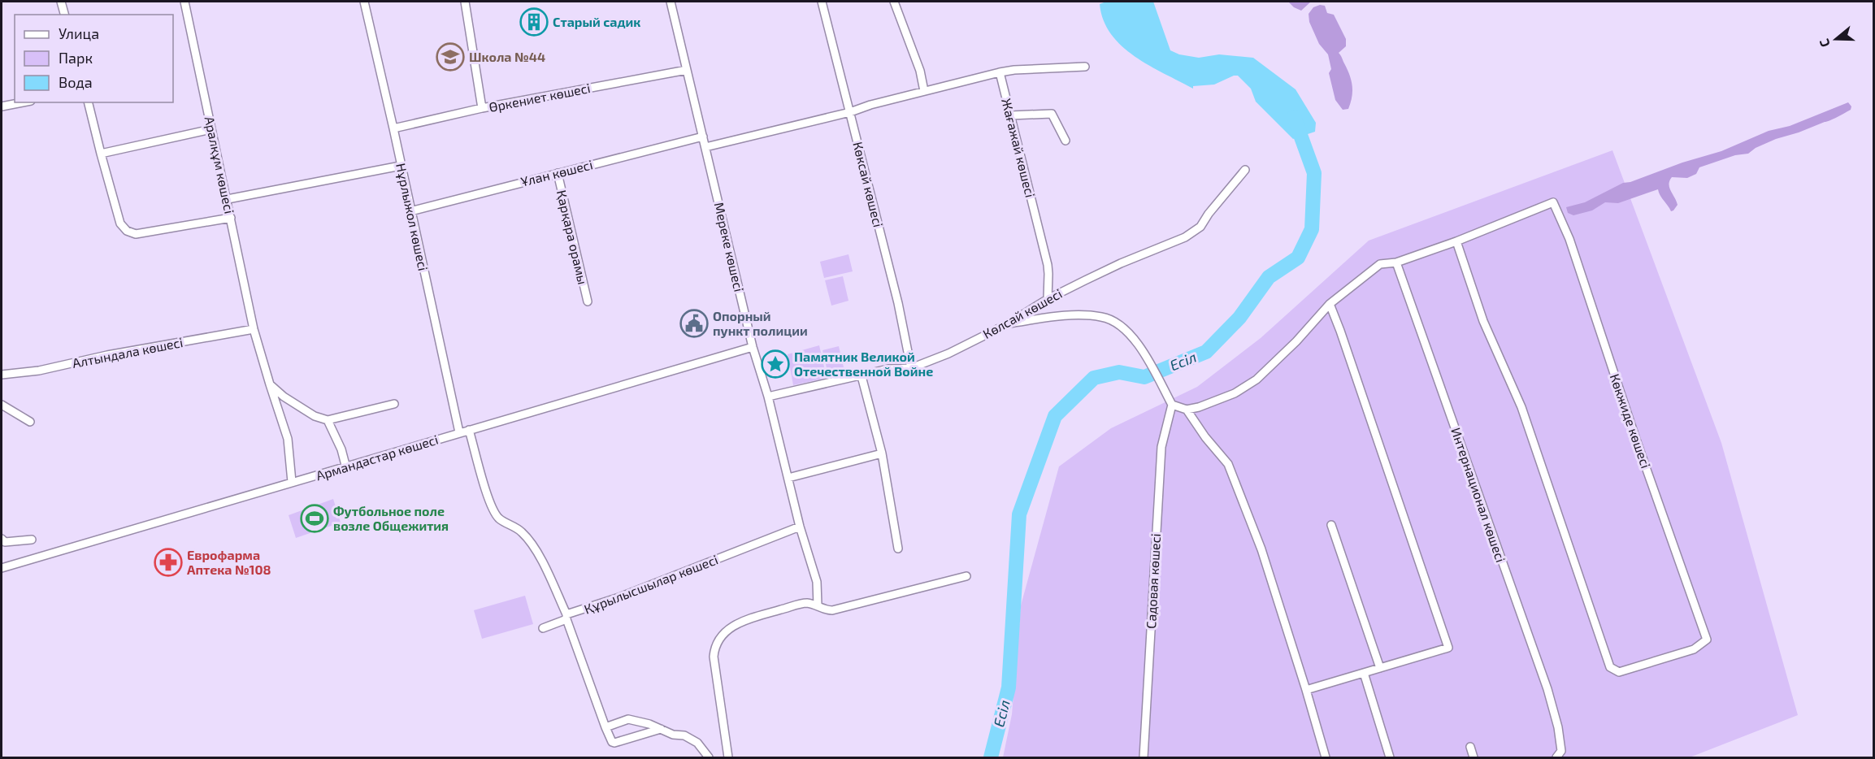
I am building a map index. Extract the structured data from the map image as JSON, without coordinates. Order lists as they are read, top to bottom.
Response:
{
  "streets": {
    "street": [
      "Өркениет көшесі",
      "Жағажай көшесі",
      "Аралқұм көшесі",
      "Ұлан көшесі",
      "Көксай көшесі",
      "Нұрлыжол көшесі",
      "Қарқара орамы",
      "Мереке көшесі",
      "Көлсай көшесі",
      "Алтындала көшесі",
      "Көкжиде көшесі",
      "Армандастар көшесі",
      "Интернационал көшесі",
      "Садовая көшесі",
      "Құрылысшылар көшесі"
    ]
  },
  "crossings": [
    ["Өркениет көшесі", "Нұрлыжол көшесі"],
    ["Өркениет көшесі", "Мереке көшесі"],
    ["Жағажай көшесі", "Көлсай көшесі"],
    ["Аралқұм көшесі", "Алтындала көшесі"],
    ["Аралқұм көшесі", "Армандастар көшесі"],
    ["Ұлан көшесі", "Нұрлыжол көшесі"],
    ["Ұлан көшесі", "Қарқара орамы"],
    ["Ұлан көшесі", "Мереке көшесі"],
    ["Көксай көшесі", "Көлсай көшесі"],
    ["Нұрлыжол көшесі", "Армандастар көшесі"],
    ["Мереке көшесі", "Көлсай көшесі"],
    ["Мереке көшесі", "Армандастар көшесі"],
    ["Мереке көшесі", "Құрылысшылар көшесі"],
    ["Армандастар көшесі", "Құрылысшылар көшесі"]
  ],
  "water": ["Есіл"],
  "places": {
    "building": ["Старый садик"],
    "school or university": ["Школа №44"],
    "public building": ["Опорный пункт полиции"],
    "place": ["Памятник Великой Отечественной Войне"],
    "sports": ["Футбольное поле возле Общежития"],
    "pharmacy": ["Еврофарма Аптека №108"]
  },
  "legend": ["Улица", "Парк", "Вода"],
  "north": "left"
}
